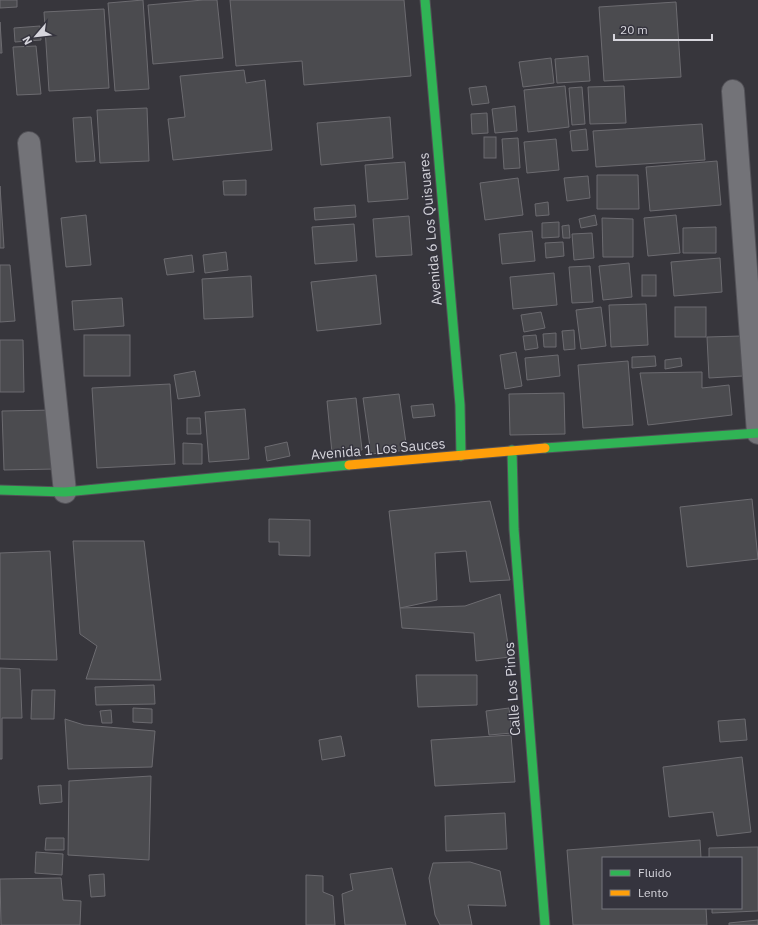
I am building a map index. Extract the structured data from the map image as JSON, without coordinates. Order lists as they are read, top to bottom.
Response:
{
  "streets": {
    "street": ["Avenida 6 Los Quisuares", "Avenida 1 Los Sauces", "Calle Los Pinos"]
  },
  "crossings": [
    ["Avenida 6 Los Quisuares", "Avenida 1 Los Sauces"],
    ["Avenida 1 Los Sauces", "Calle Los Pinos"]
  ],
  "legend": ["Fluido", "Lento"],
  "scale_bar": "20 m",
  "north": "bottom left"
}
